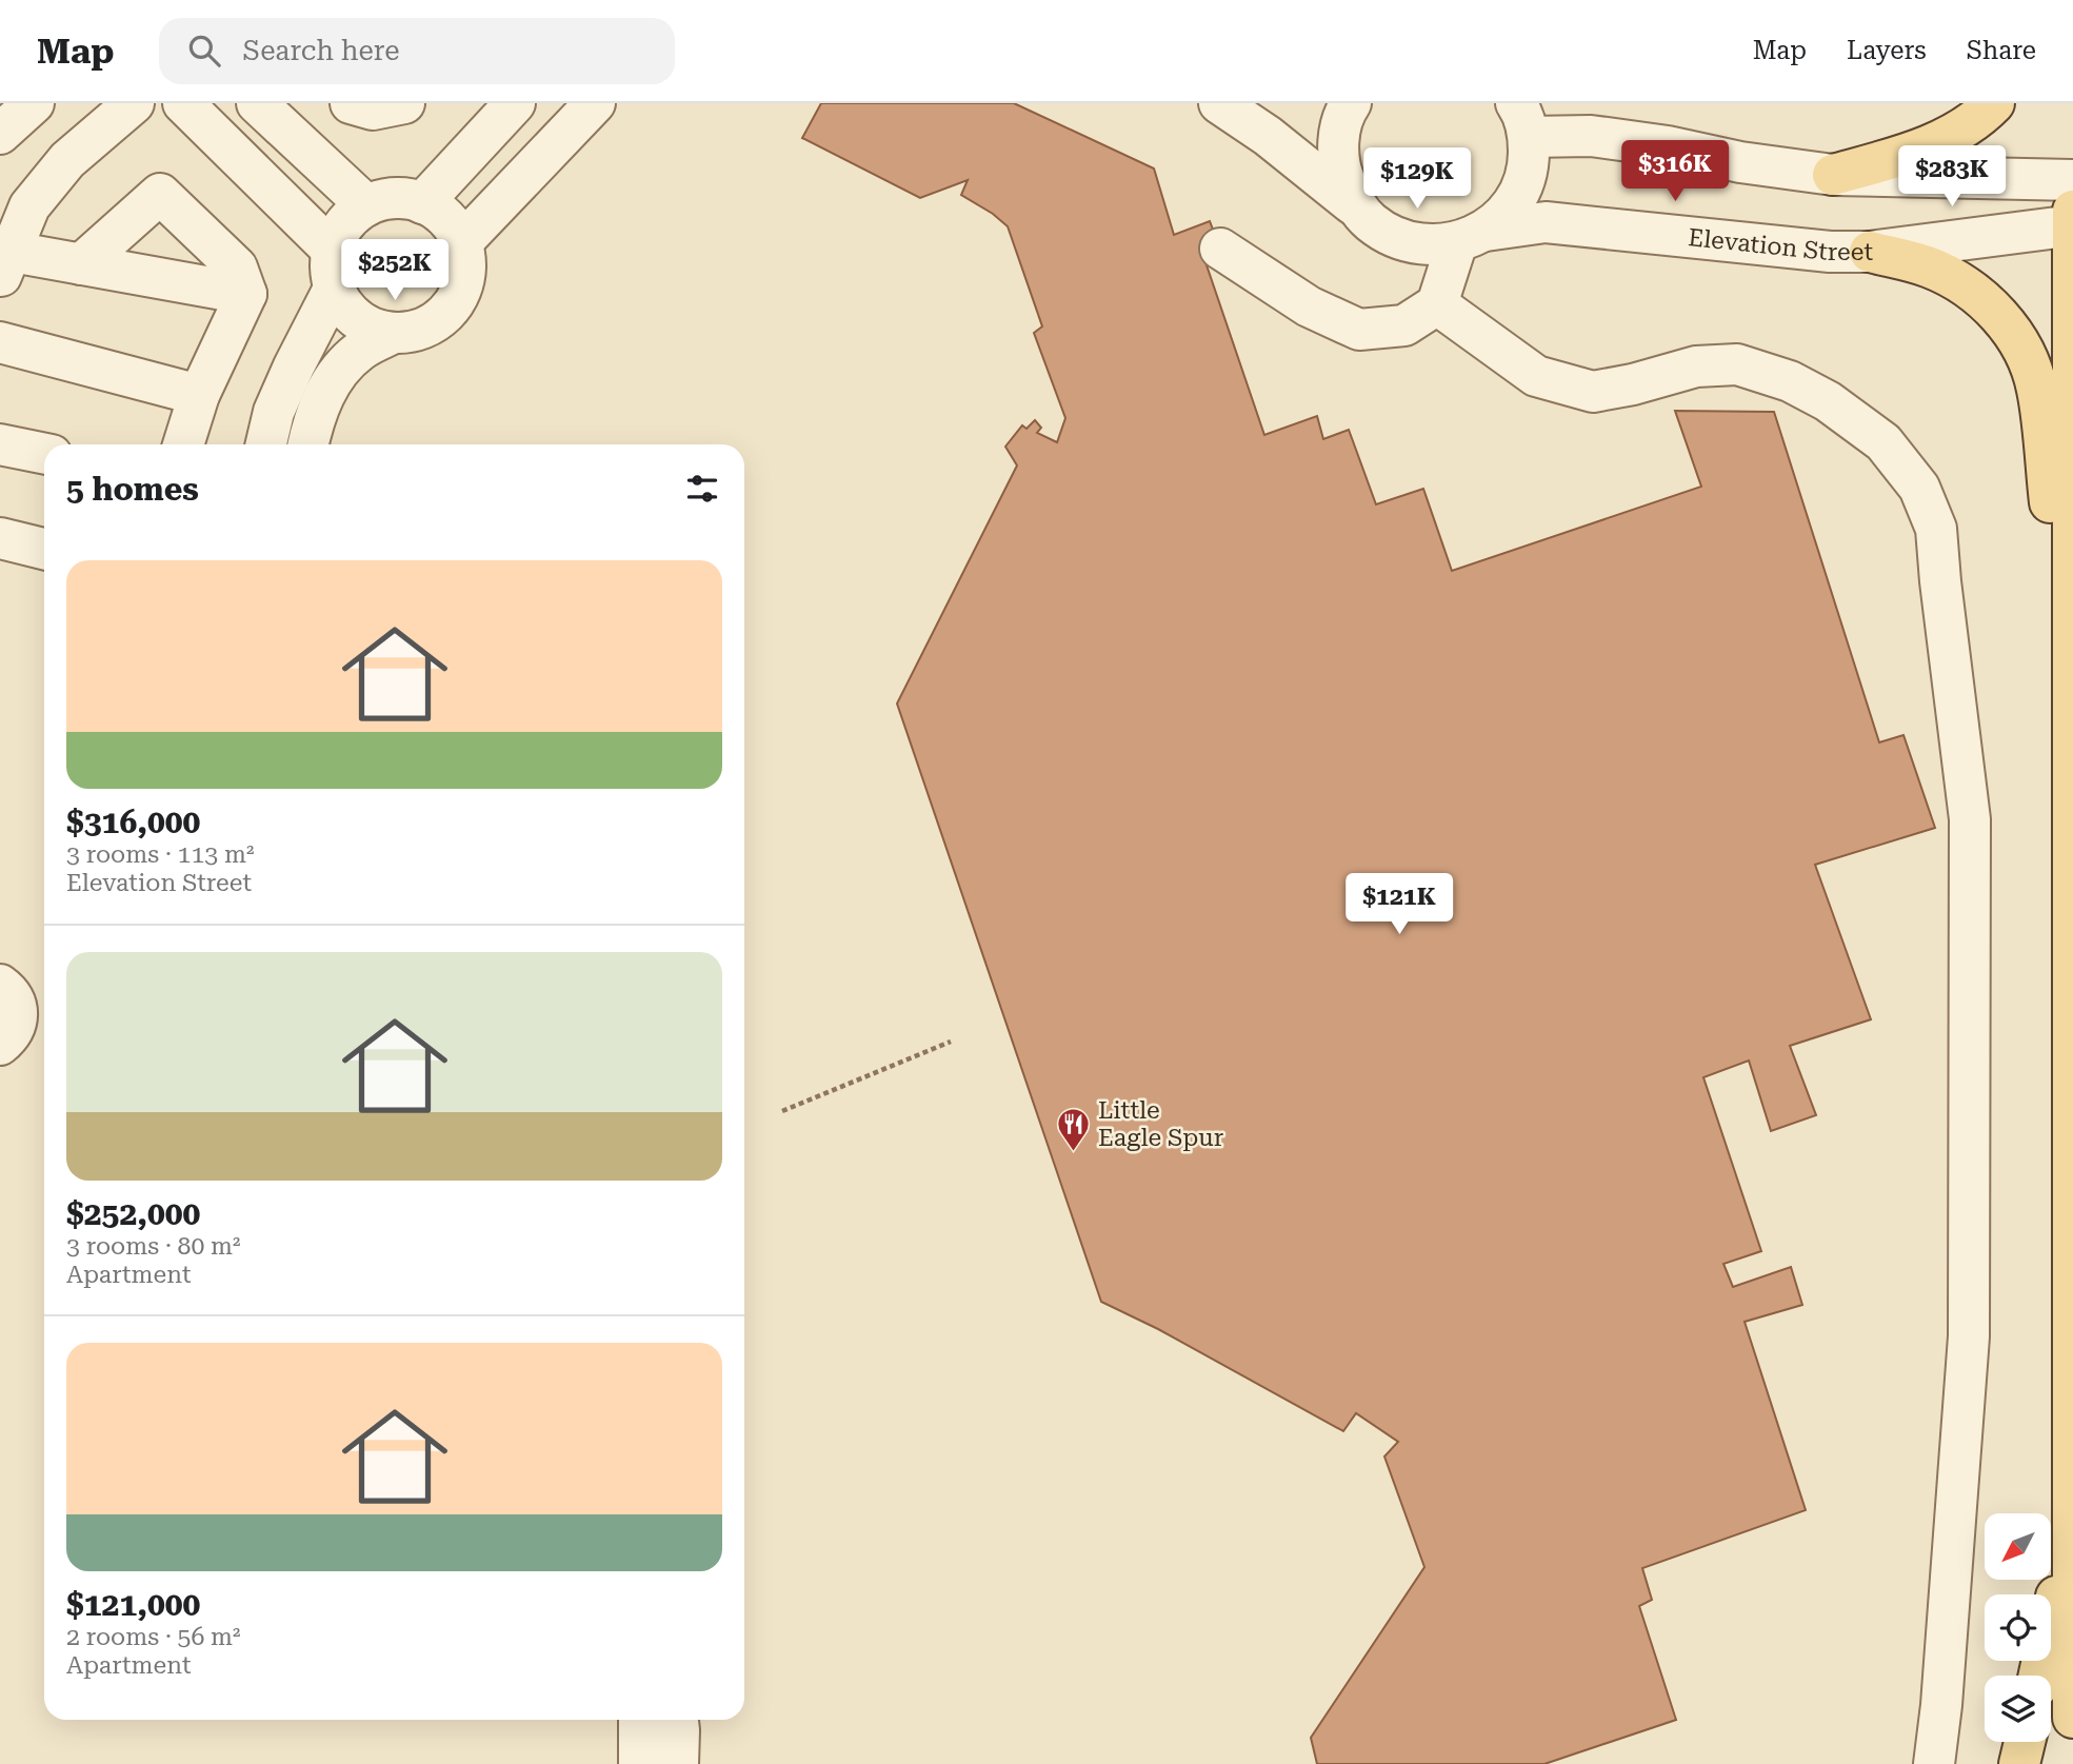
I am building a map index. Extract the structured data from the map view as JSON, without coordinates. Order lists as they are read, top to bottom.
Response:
{
  "streets": {
    "street": ["Elevation Street"]
  },
  "places": {
    "restaurant": ["Little Eagle Spur"]
  },
  "north": "bottom left",
  "page": {
    "header": "Map",
    "search": "Search here",
    "nav": ["Map", "Layers", "Share"],
    "price": [
      "$316K",
      "$283K",
      "$129K",
      "$252K",
      "$121K"
    ],
    "heading": "5 homes",
    "list": [
      {
        "name": "$316,000",
        "note": "3 rooms · 113 m² · Elevation Street"
      },
      {
        "name": "$252,000",
        "note": "3 rooms · 80 m² · Apartment"
      },
      {
        "name": "$121,000",
        "note": "2 rooms · 56 m² · Apartment"
      }
    ]
  }
}
